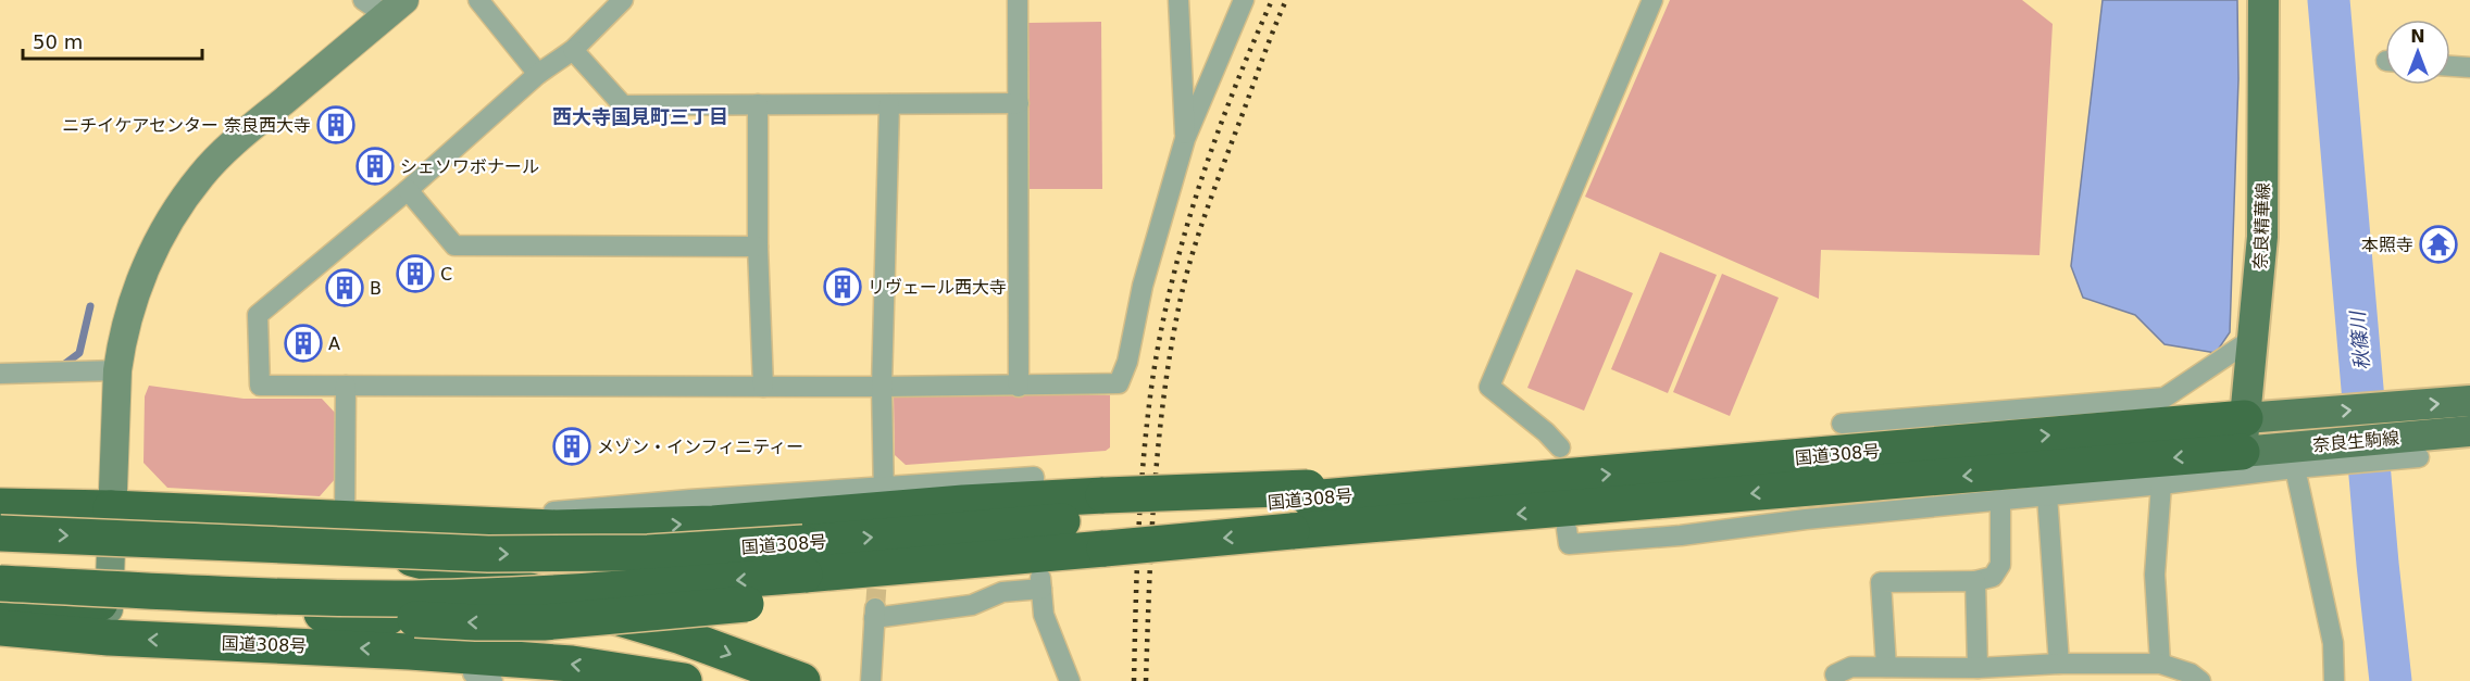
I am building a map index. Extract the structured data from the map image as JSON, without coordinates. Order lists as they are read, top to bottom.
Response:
{
  "streets": {
    "highway": ["国道308号"],
    "main road": ["奈良精華線", "奈良生駒線"]
  },
  "crossings": [
    ["奈良精華線", "奈良生駒線"],
    ["奈良精華線", "国道308号"],
    ["奈良生駒線", "国道308号"]
  ],
  "districts": ["西大寺国見町三丁目"],
  "water": ["秋篠川"],
  "places": {
    "building": [
      "ニチイケアセンター 奈良西大寺",
      "シェソワボナール",
      "C",
      "リヴェール西大寺",
      "B",
      "A",
      "メゾン・インフィニティー"
    ],
    "temple": ["本照寺"]
  },
  "scale_bar": "50 m",
  "north": "top"
}
